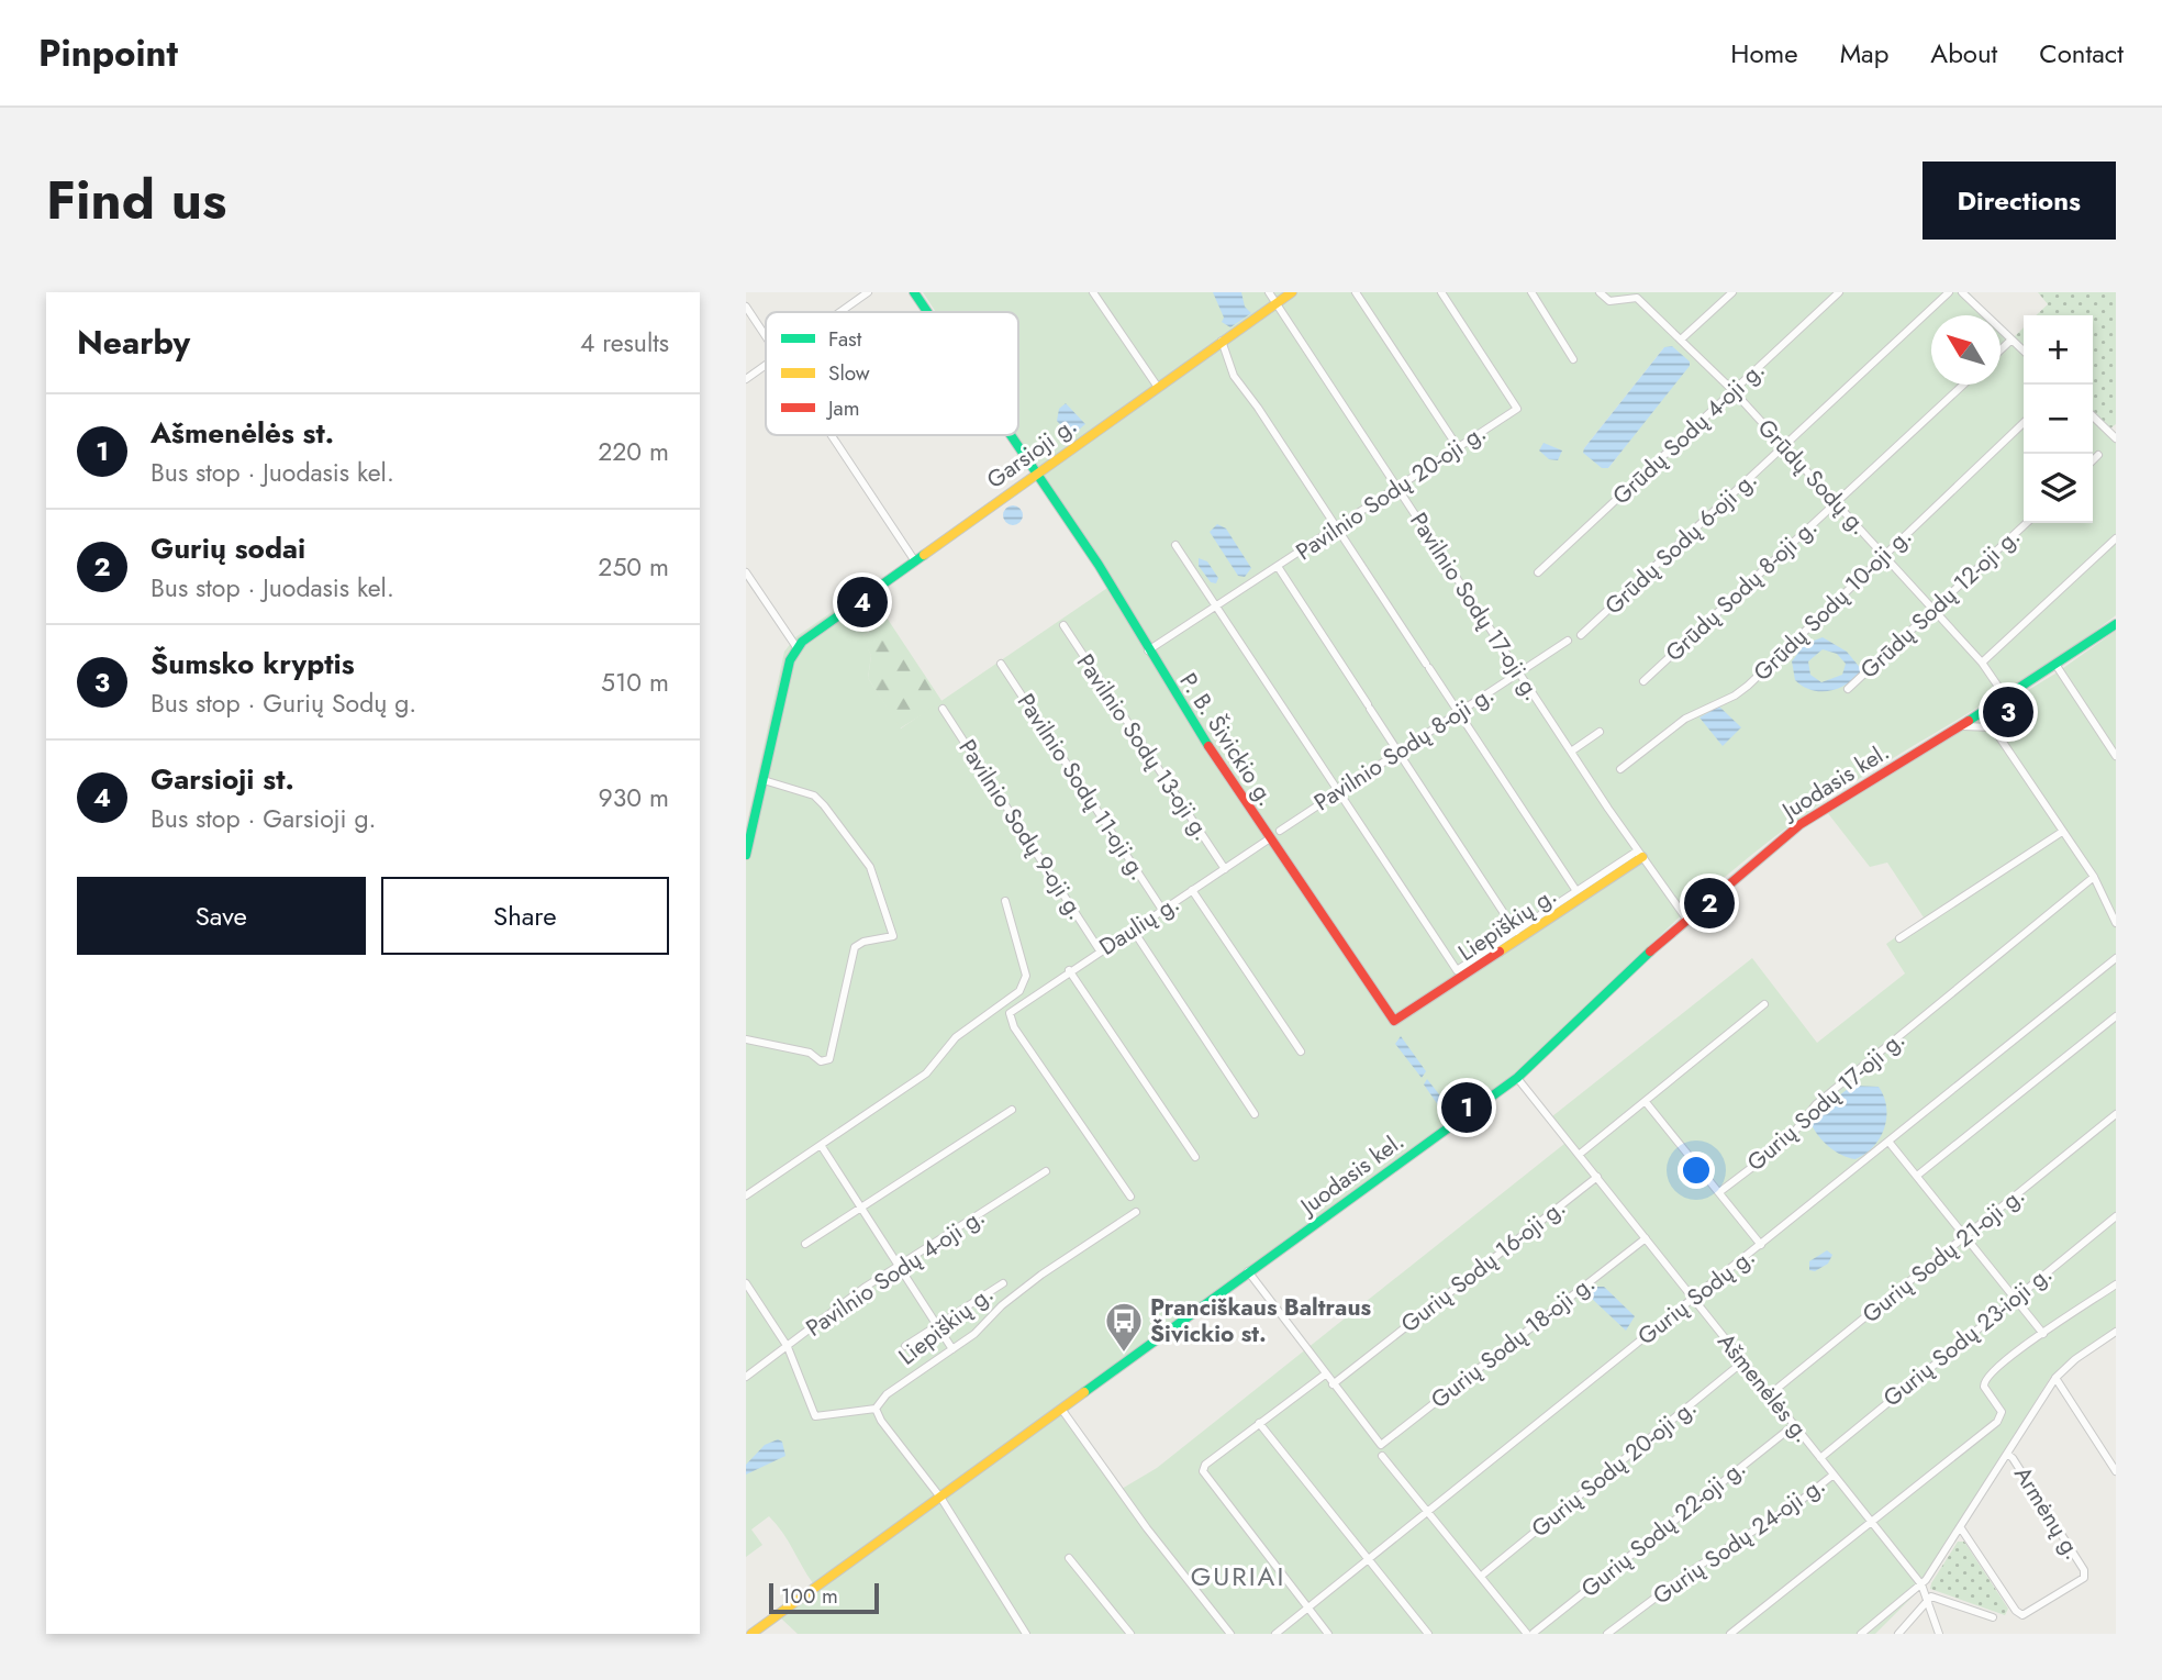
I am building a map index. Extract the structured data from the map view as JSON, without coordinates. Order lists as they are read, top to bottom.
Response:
{
  "streets": {
    "street": [
      "Grūdų Sodų 4-oji g.",
      "Garsioji g.",
      "Grūdų Sodų g.",
      "Pavilnio Sodų 20-oji g.",
      "Grūdų Sodų 6-oji g.",
      "Grūdų Sodų 8-oji g.",
      "Grūdų Sodų 12-oji g.",
      "Grūdų Sodų 10-oji g.",
      "Pavilnio Sodų 17-oji g.",
      "P. B. Šivickio g.",
      "Pavilnio Sodų 13-oji g.",
      "Pavilnio Sodų 8-oji g.",
      "Juodasis kel.",
      "Pavilnio Sodų 11-oji g.",
      "Pavilnio Sodų 9-oji g.",
      "Liepiškių g.",
      "Daulių g.",
      "Gurių Sodų 17-oji g.",
      "Gurių Sodų 21-oji g.",
      "Gurių Sodų 16-oji g.",
      "Pavilnio Sodų 4-oji g.",
      "Gurių Sodų g.",
      "Gurių Sodų 23-ioji g.",
      "Gurių Sodų 18-oji g.",
      "Ašmenėlės g.",
      "Gurių Sodų 20-oji g.",
      "Armėnų g.",
      "Gurių Sodų 22-oji g.",
      "Gurių Sodų 24-oji g."
    ]
  },
  "crossings": [
    ["Grūdų Sodų 4-oji g.", "Grūdų Sodų g."],
    ["Garsioji g.", "Pavilnio Sodų 17-oji g."],
    ["Garsioji g.", "P. B. Šivickio g."],
    ["Grūdų Sodų g.", "Grūdų Sodų 6-oji g."],
    ["Grūdų Sodų g.", "Grūdų Sodų 8-oji g."],
    ["Grūdų Sodų g.", "Grūdų Sodų 12-oji g."],
    ["Grūdų Sodų g.", "Grūdų Sodų 10-oji g."],
    ["Grūdų Sodų g.", "Juodasis kel."],
    ["Pavilnio Sodų 20-oji g.", "Pavilnio Sodų 17-oji g."],
    ["Pavilnio Sodų 20-oji g.", "P. B. Šivickio g."],
    ["Pavilnio Sodų 17-oji g.", "Pavilnio Sodų 8-oji g."],
    ["Pavilnio Sodų 17-oji g.", "Juodasis kel."],
    ["Pavilnio Sodų 17-oji g.", "Liepiškių g."],
    ["P. B. Šivickio g.", "Liepiškių g."],
    ["P. B. Šivickio g.", "Daulių g."],
    ["Pavilnio Sodų 13-oji g.", "Daulių g."],
    ["Juodasis kel.", "Ašmenėlės g."],
    ["Pavilnio Sodų 11-oji g.", "Daulių g."],
    ["Pavilnio Sodų 9-oji g.", "Daulių g."],
    ["Gurių Sodų 21-oji g.", "Ašmenėlės g."],
    ["Gurių Sodų 16-oji g.", "Gurių Sodų 18-oji g."],
    ["Gurių Sodų 16-oji g.", "Ašmenėlės g."],
    ["Gurių Sodų g.", "Ašmenėlės g."],
    ["Gurių Sodų 23-ioji g.", "Ašmenėlės g."],
    ["Gurių Sodų 18-oji g.", "Ašmenėlės g."],
    ["Ašmenėlės g.", "Gurių Sodų 20-oji g."],
    ["Ašmenėlės g.", "Gurių Sodų 22-oji g."],
    ["Ašmenėlės g.", "Gurių Sodų 24-oji g."]
  ],
  "districts": ["GURIAI"],
  "places": {
    "bus stop": ["Pranciškaus Baltraus Šivickio st."]
  },
  "legend": ["Fast", "Slow", "Jam"],
  "scale_bar": "100 m",
  "north": "top left",
  "page": {
    "header": "Pinpoint",
    "nav": [
      "Home",
      "Map",
      "About",
      "Contact"
    ],
    "title": "Find us",
    "buttons": [
      "Directions",
      ["Save", "Share"]
    ],
    "heading": ["Nearby", "4 results"],
    "map_buttons": ["+", "−"],
    "list": [
      {
        "mark": "1",
        "name": "Ašmenėlės st.",
        "note": "Bus stop · Juodasis kel.",
        "value": "220 m"
      },
      {
        "mark": "2",
        "name": "Gurių sodai",
        "note": "Bus stop · Juodasis kel.",
        "value": "250 m"
      },
      {
        "mark": "3",
        "name": "Šumsko kryptis",
        "note": "Bus stop · Gurių Sodų g.",
        "value": "510 m"
      },
      {
        "mark": "4",
        "name": "Garsioji st.",
        "note": "Bus stop · Garsioji g.",
        "value": "930 m"
      }
    ],
    "pins": [
      "4",
      "3",
      "2",
      "1"
    ],
    "scale": "100 m"
  }
}
